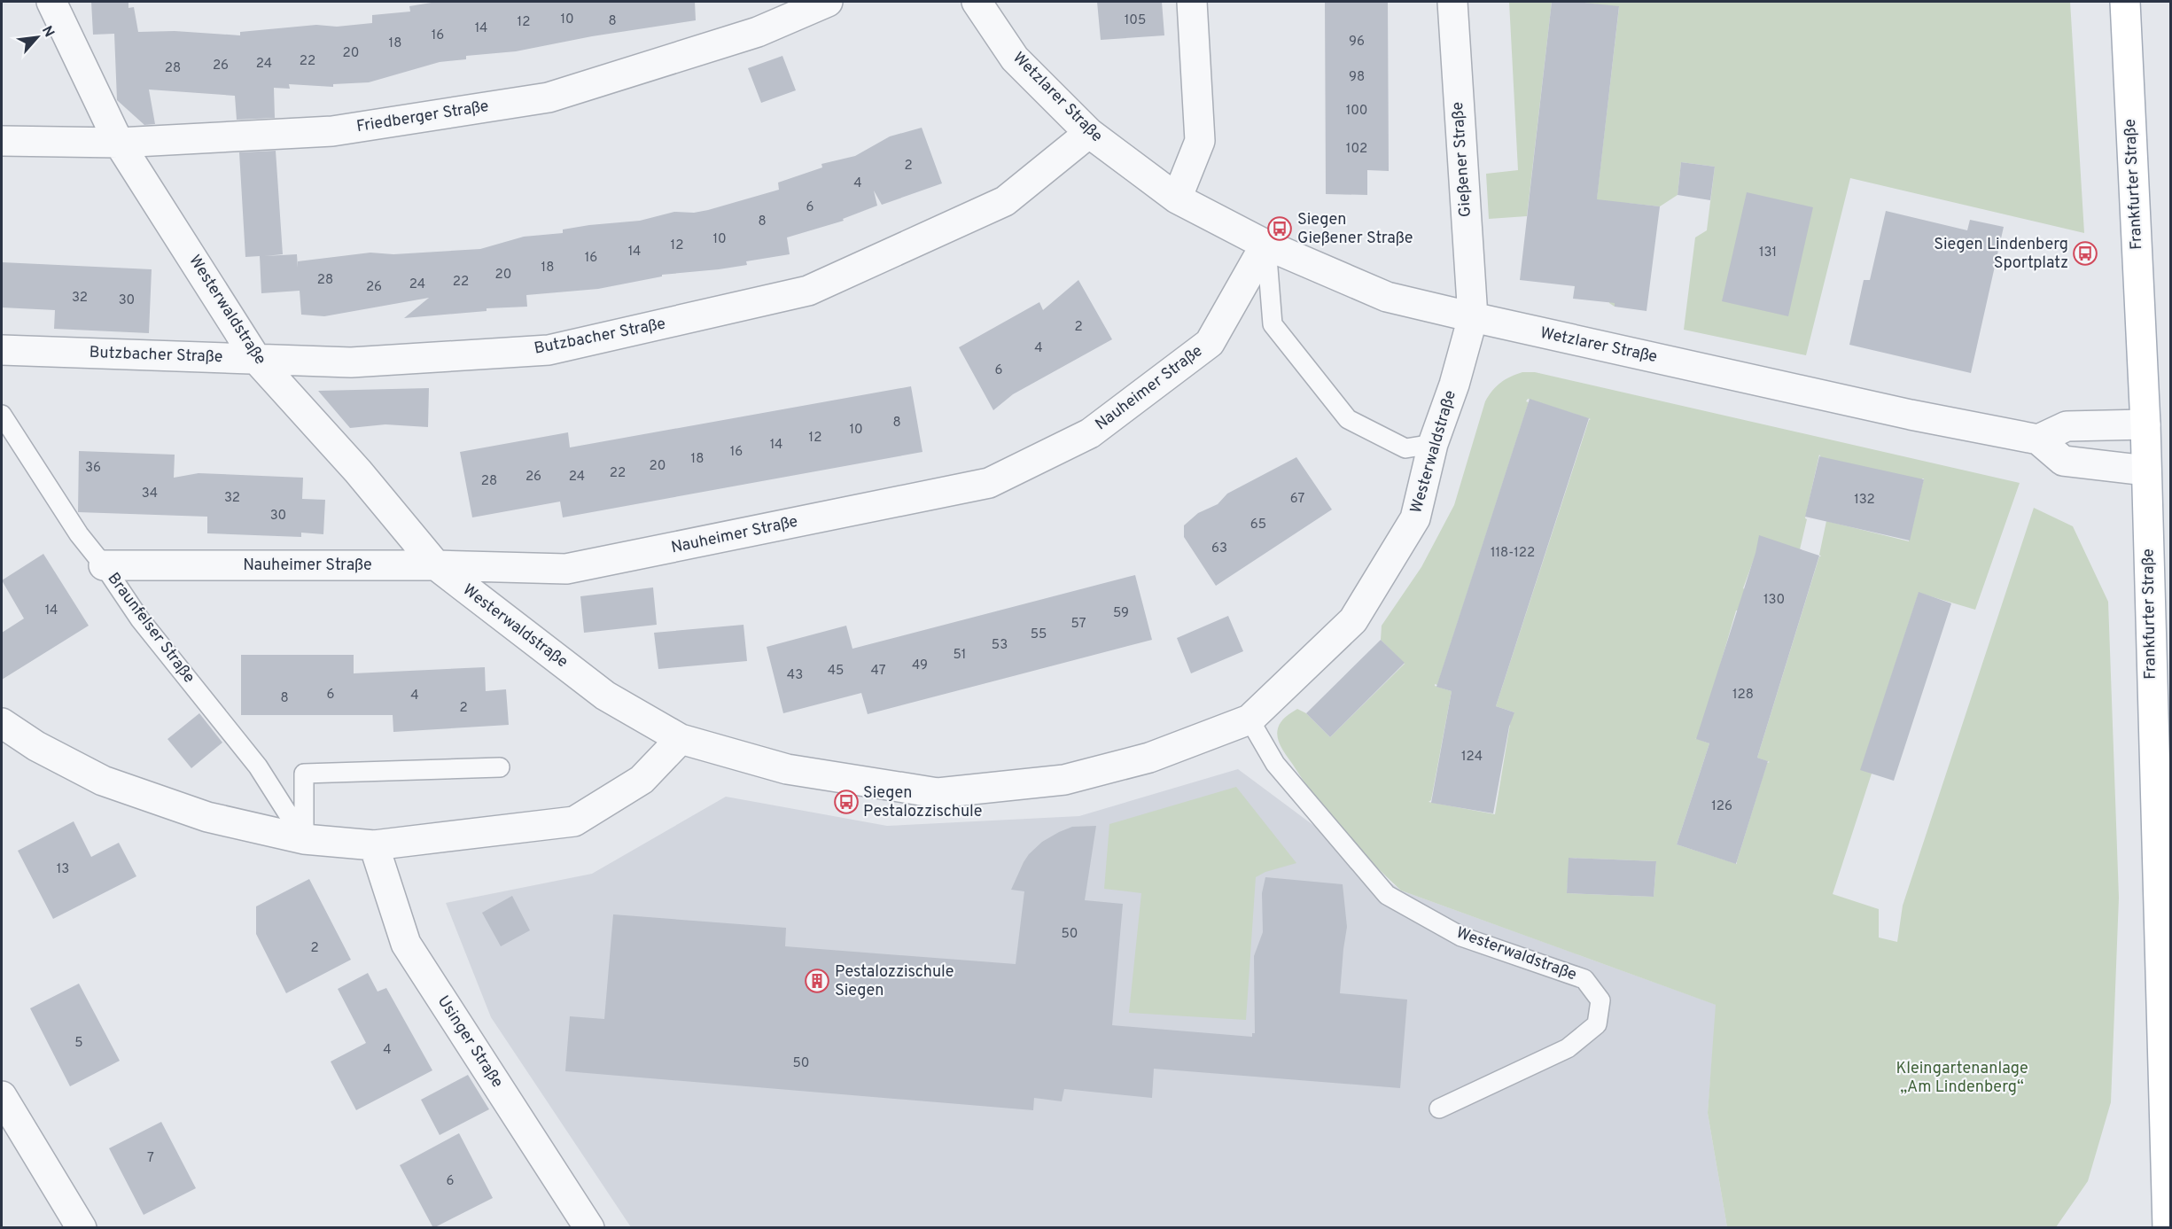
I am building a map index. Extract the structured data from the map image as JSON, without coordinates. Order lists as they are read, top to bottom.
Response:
{
  "streets": {
    "main road": ["Frankfurter Straße"],
    "street": [
      "Wetzlarer Straße",
      "Friedberger Straße",
      "Gießener Straße",
      "Westerwaldstraße",
      "Butzbacher Straße",
      "Nauheimer Straße",
      "Usinger Straße"
    ],
    "lane": ["Braunfelser Straße"]
  },
  "crossings": [
    ["Wetzlarer Straße", "Gießener Straße"],
    ["Wetzlarer Straße", "Frankfurter Straße"],
    ["Wetzlarer Straße", "Westerwaldstraße"],
    ["Wetzlarer Straße", "Butzbacher Straße"],
    ["Wetzlarer Straße", "Nauheimer Straße"],
    ["Friedberger Straße", "Westerwaldstraße"],
    ["Gießener Straße", "Westerwaldstraße"],
    ["Westerwaldstraße", "Butzbacher Straße"],
    ["Westerwaldstraße", "Nauheimer Straße"],
    ["Nauheimer Straße", "Braunfelser Straße"]
  ],
  "parks": ["Kleingartenanlage „Am Lindenberg“"],
  "places": {
    "bus stop": ["Siegen Gießener Straße", "Siegen Lindenberg Sportplatz", "Siegen Pestalozzischule"],
    "building": ["Pestalozzischule Siegen"]
  },
  "house_numbers": [
    "10",
    "105",
    "8",
    "12",
    "14",
    "16",
    "96",
    "18",
    "20",
    "22",
    "24",
    "26",
    "28",
    "98",
    "100",
    "102",
    "2",
    "4",
    "6",
    "8",
    "10",
    "12",
    "14",
    "131",
    "16",
    "18",
    "20",
    "28",
    "22",
    "24",
    "26",
    "32",
    "30",
    "2",
    "4",
    "6",
    "8",
    "10",
    "12",
    "14",
    "16",
    "18",
    "20",
    "36",
    "22",
    "26",
    "24",
    "28",
    "34",
    "32",
    "67",
    "132",
    "30",
    "65",
    "63",
    "118-122",
    "130",
    "14",
    "59",
    "57",
    "55",
    "53",
    "51",
    "49",
    "45",
    "47",
    "43",
    "6",
    "128",
    "4",
    "8",
    "2",
    "124",
    "126",
    "13",
    "50",
    "2",
    "5",
    "4",
    "50",
    "7",
    "6"
  ],
  "north": "top right"
}
